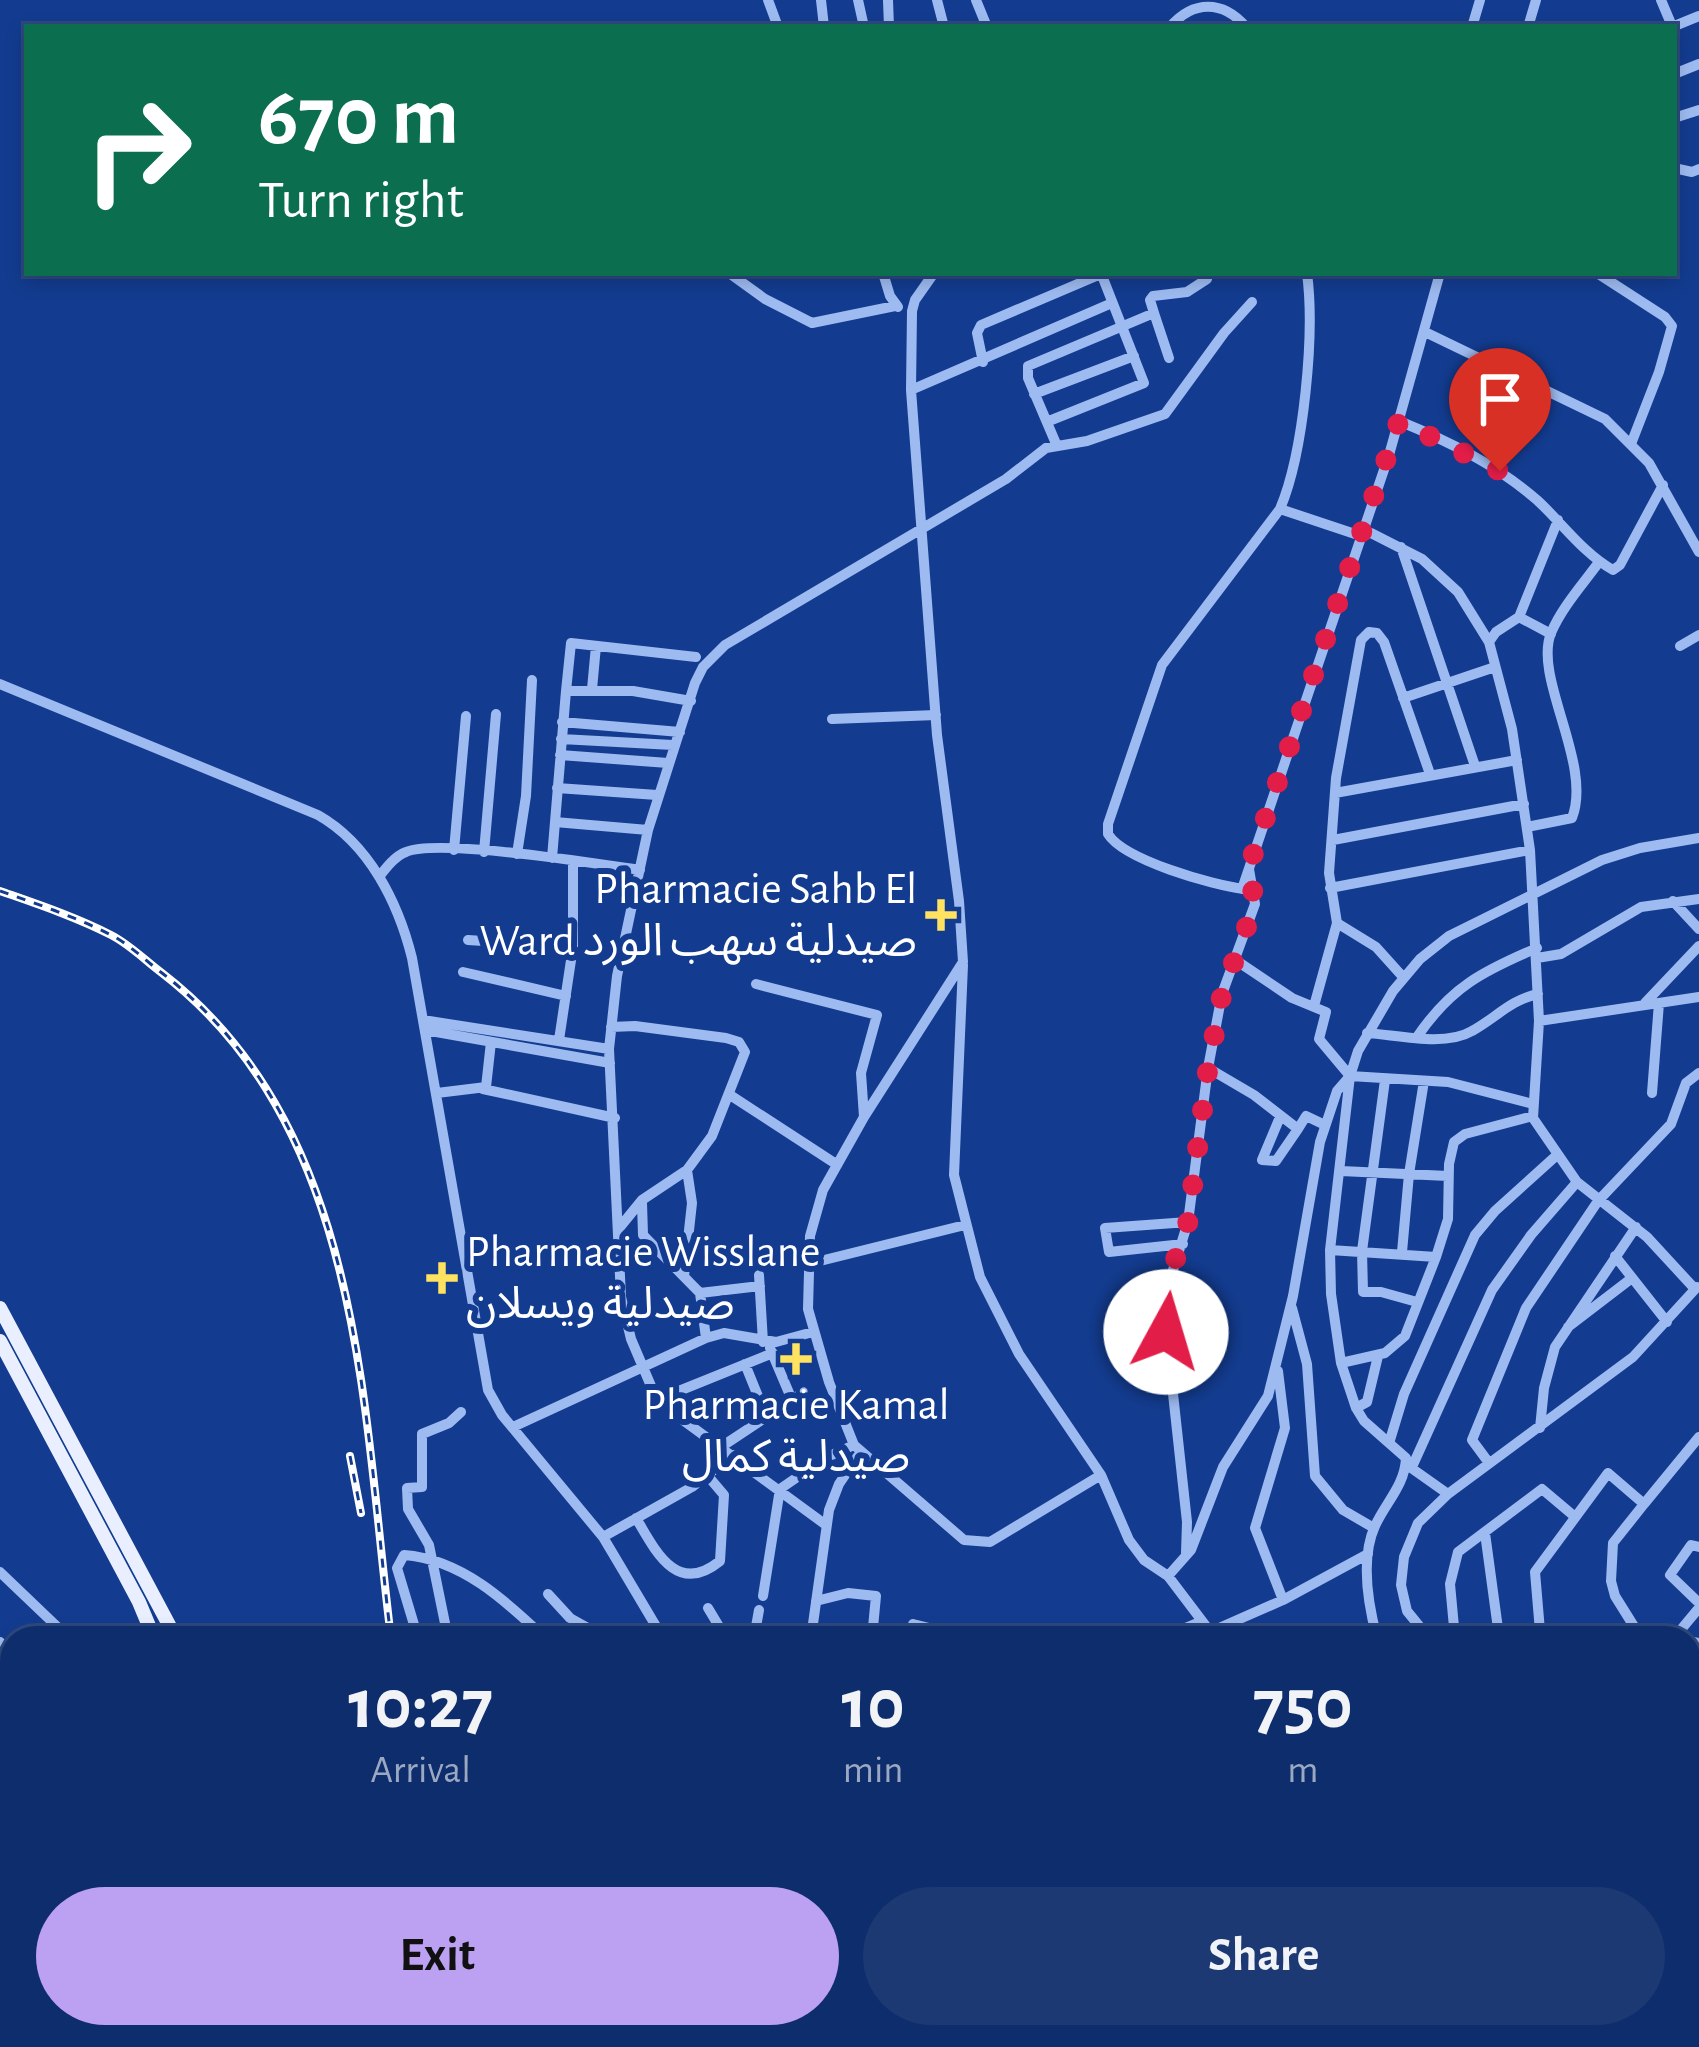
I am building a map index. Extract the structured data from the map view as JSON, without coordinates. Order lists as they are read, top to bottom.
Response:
{
  "places": {
    "health": ["Pharmacie Sahb El Ward صيدلية سهب الورد", "Pharmacie Wisslane صيدلية ويسلان", "Pharmacie Kamal صيدلية كمال"]
  },
  "page": {
    "turn": ["670 m", "Turn right"],
    "eta": [
      "10:27",
      "Arrival",
      "10",
      "min",
      "750",
      "m"
    ],
    "buttons": ["Exit", "Share"]
  }
}
